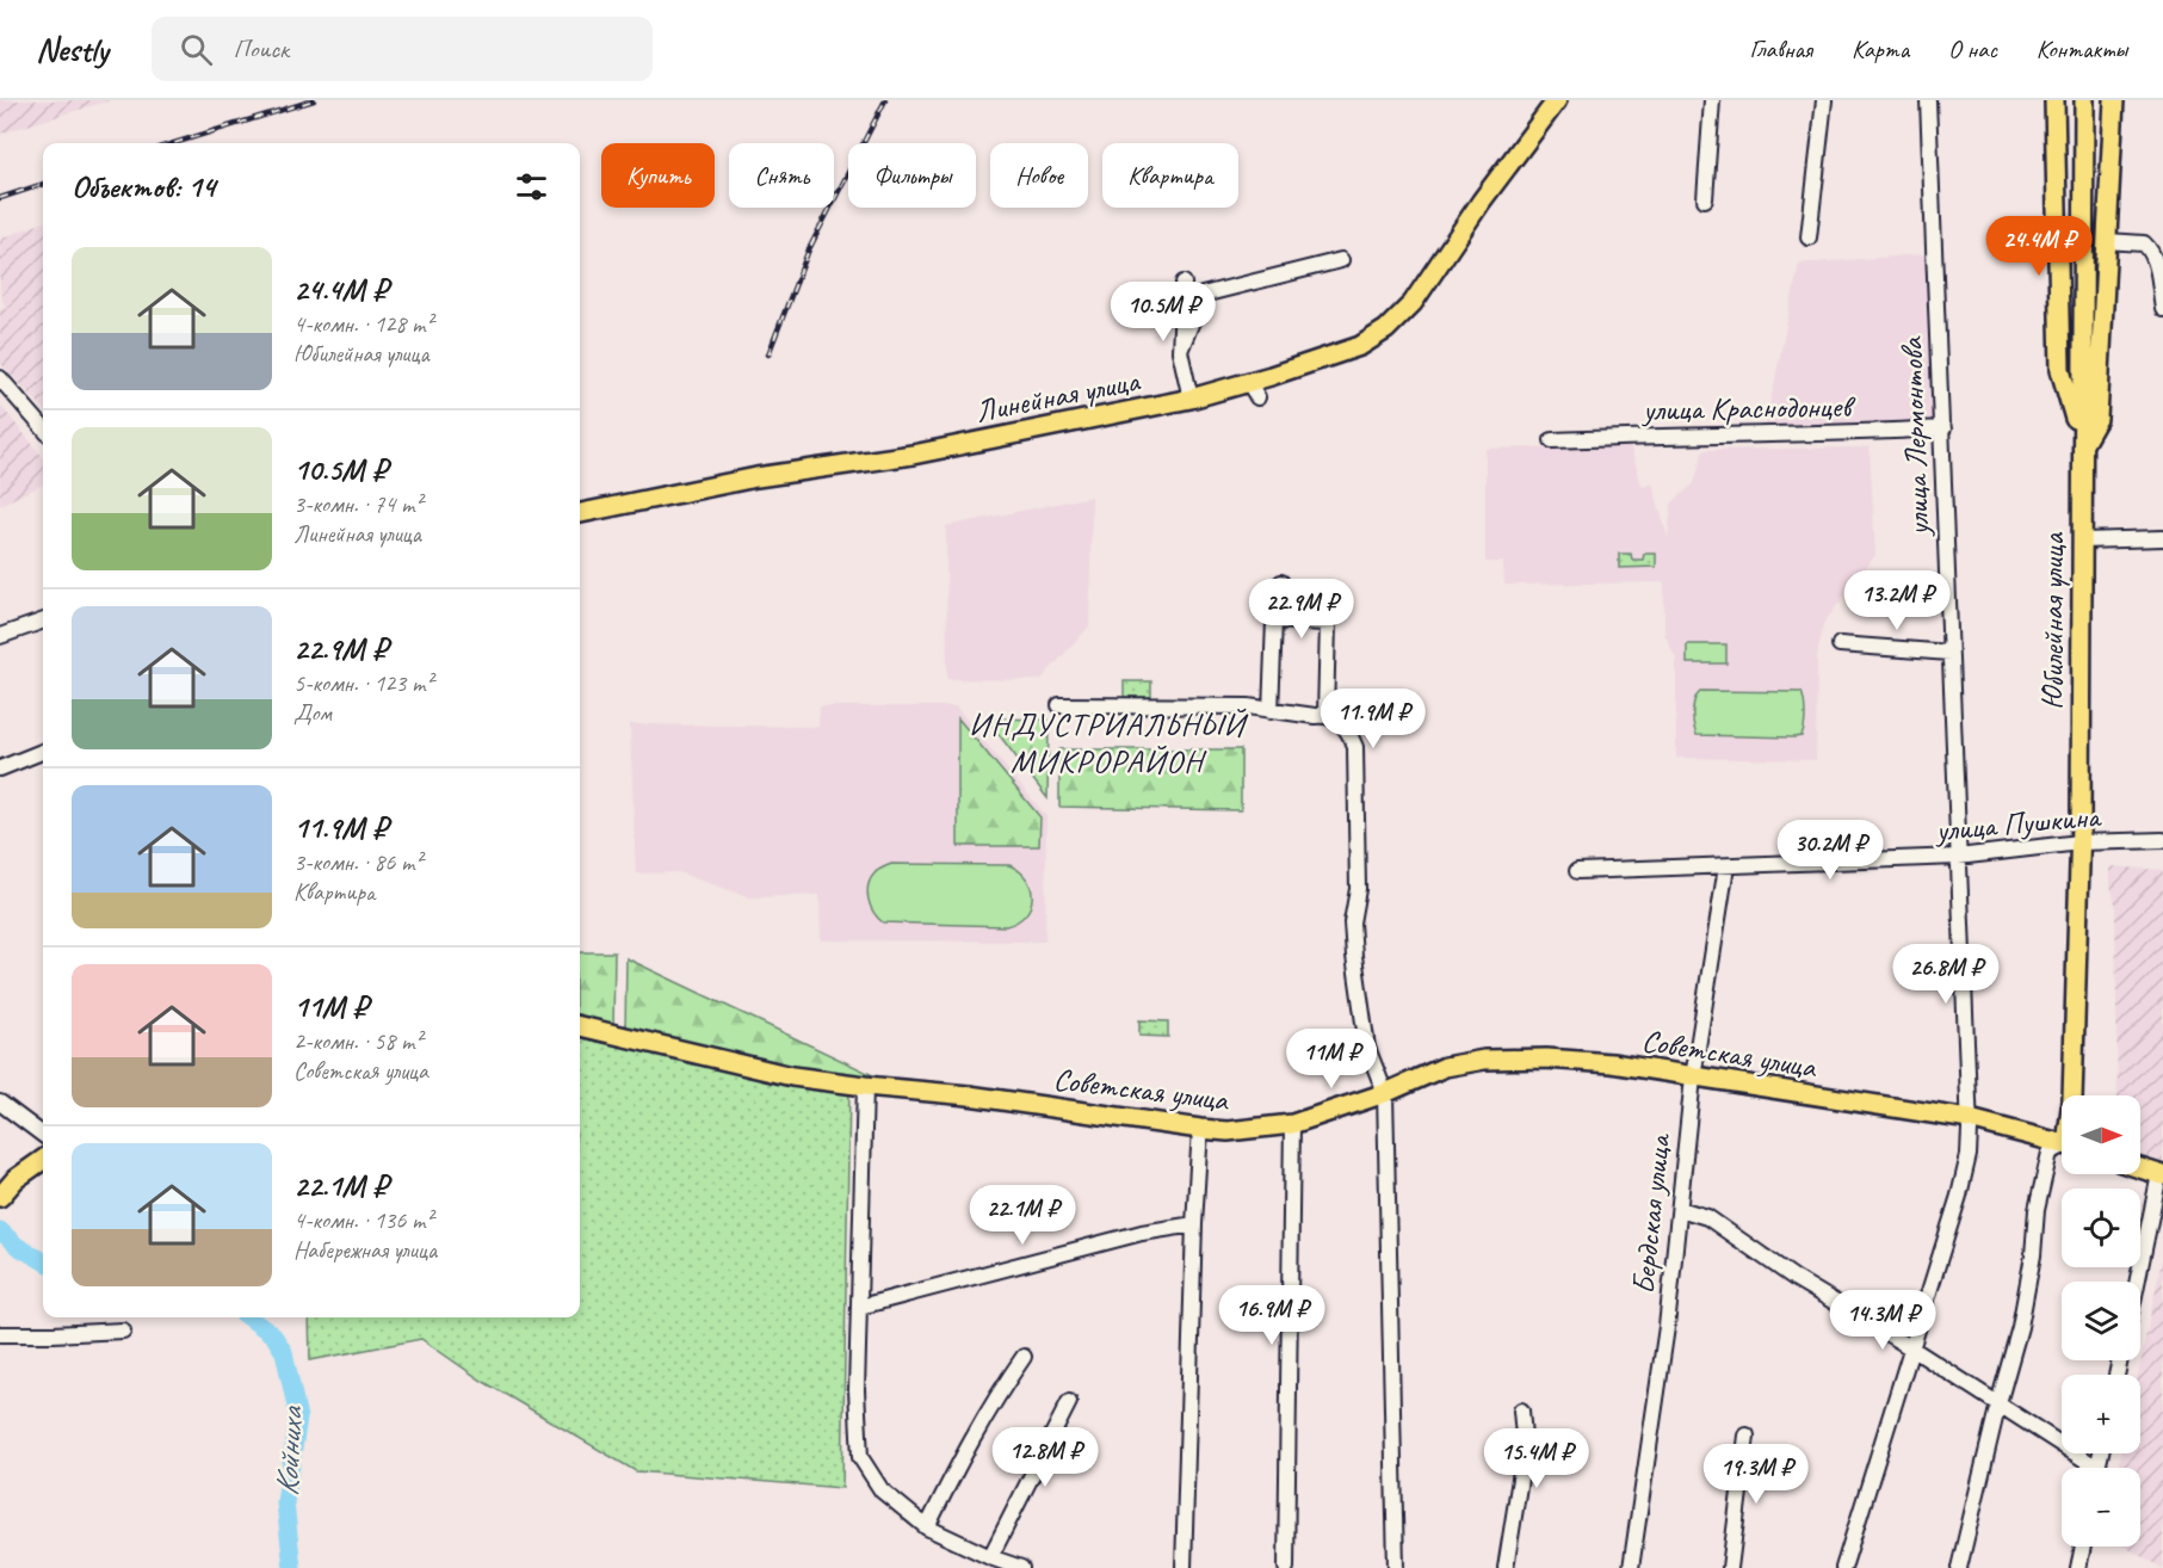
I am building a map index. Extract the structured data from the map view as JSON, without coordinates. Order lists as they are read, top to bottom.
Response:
{
  "streets": {
    "main road": ["Линейная улица", "Юбилейная улица", "Советская улица"],
    "street": [
      "улица Краснодонцев",
      "улица Лермонтова",
      "улица Пушкина",
      "Бердская улица"
    ]
  },
  "crossings": [
    ["улица Краснодонцев", "улица Лермонтова"],
    ["улица Лермонтова", "улица Пушкина"],
    ["улица Лермонтова", "Советская улица"],
    ["Юбилейная улица", "улица Пушкина"],
    ["улица Пушкина", "Бердская улица"],
    ["Советская улица", "Бердская улица"]
  ],
  "districts": ["ИНДУСТРИАЛЬНЫЙ МИКРОРАЙОН"],
  "water": ["Койниха"],
  "north": "right",
  "page": {
    "header": "Nestly",
    "search": "Поиск",
    "nav": [
      "Главная",
      "Карта",
      "О нас",
      "Контакты"
    ],
    "chip": [
      "Купить",
      "Снять",
      "Фильтры",
      "Новое",
      "Квартира"
    ],
    "heading": "Объектов: 14",
    "price": [
      "24.4M ₽",
      "10.5M ₽",
      "13.2M ₽",
      "22.9M ₽",
      "11.9M ₽",
      "30.2M ₽",
      "26.8M ₽",
      "11M ₽",
      "22.1M ₽",
      "16.9M ₽",
      "14.3M ₽",
      "12.8M ₽",
      "15.4M ₽",
      "19.3M ₽"
    ],
    "list": [
      {
        "name": "24.4M ₽",
        "note": "4-комн. · 128 m² · Юбилейная улица"
      },
      {
        "name": "10.5M ₽",
        "note": "3-комн. · 74 m² · Линейная улица"
      },
      {
        "name": "22.9M ₽",
        "note": "5-комн. · 123 m² · Дом"
      },
      {
        "name": "11.9M ₽",
        "note": "3-комн. · 86 m² · Квартира"
      },
      {
        "name": "11M ₽",
        "note": "2-комн. · 58 m² · Советская улица"
      },
      {
        "name": "22.1M ₽",
        "note": "4-комн. · 136 m² · Набережная улица"
      }
    ],
    "map_buttons": ["+", "−"]
  }
}
